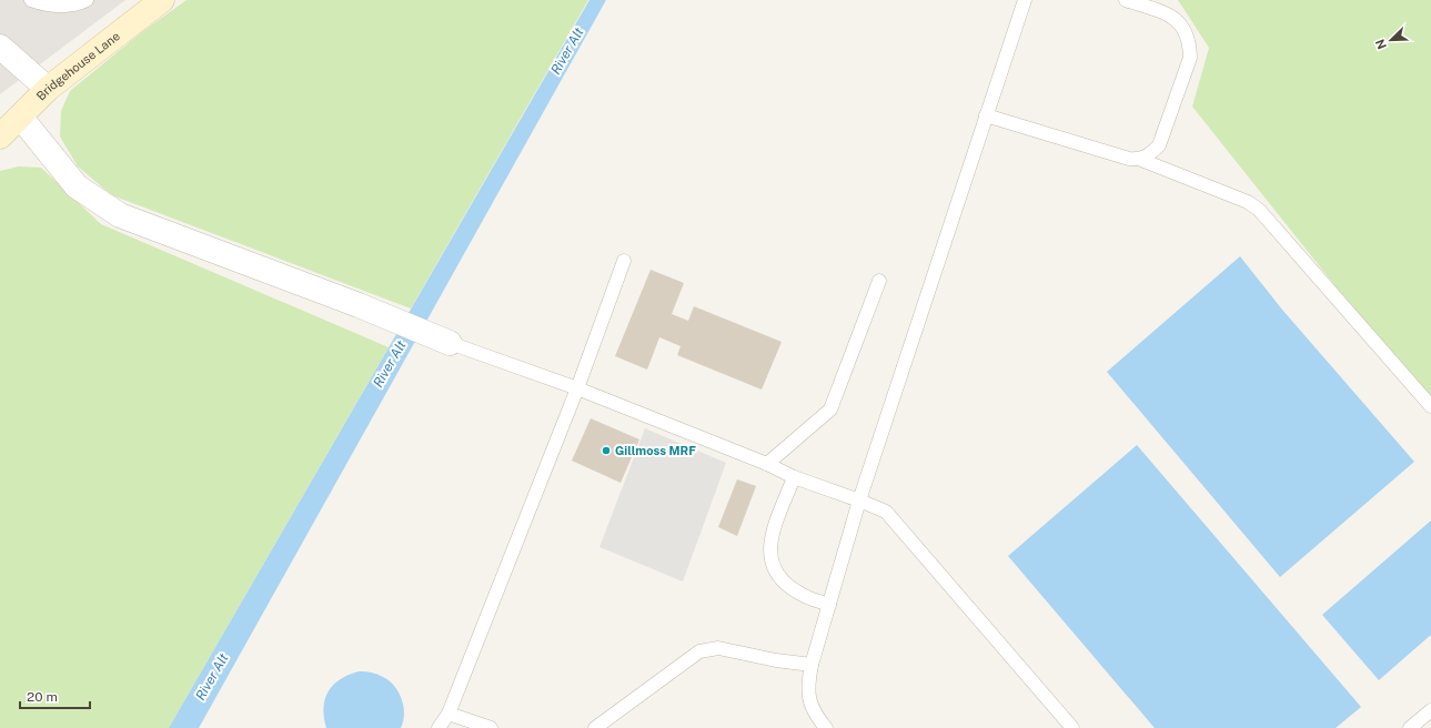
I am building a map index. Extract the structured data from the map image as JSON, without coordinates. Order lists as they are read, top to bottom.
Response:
{
  "streets": {
    "street": ["Bridgehouse Lane"]
  },
  "water": ["River Alt"],
  "places": ["Gillmoss MRF"],
  "scale_bar": "20 m",
  "north": "bottom left"
}
